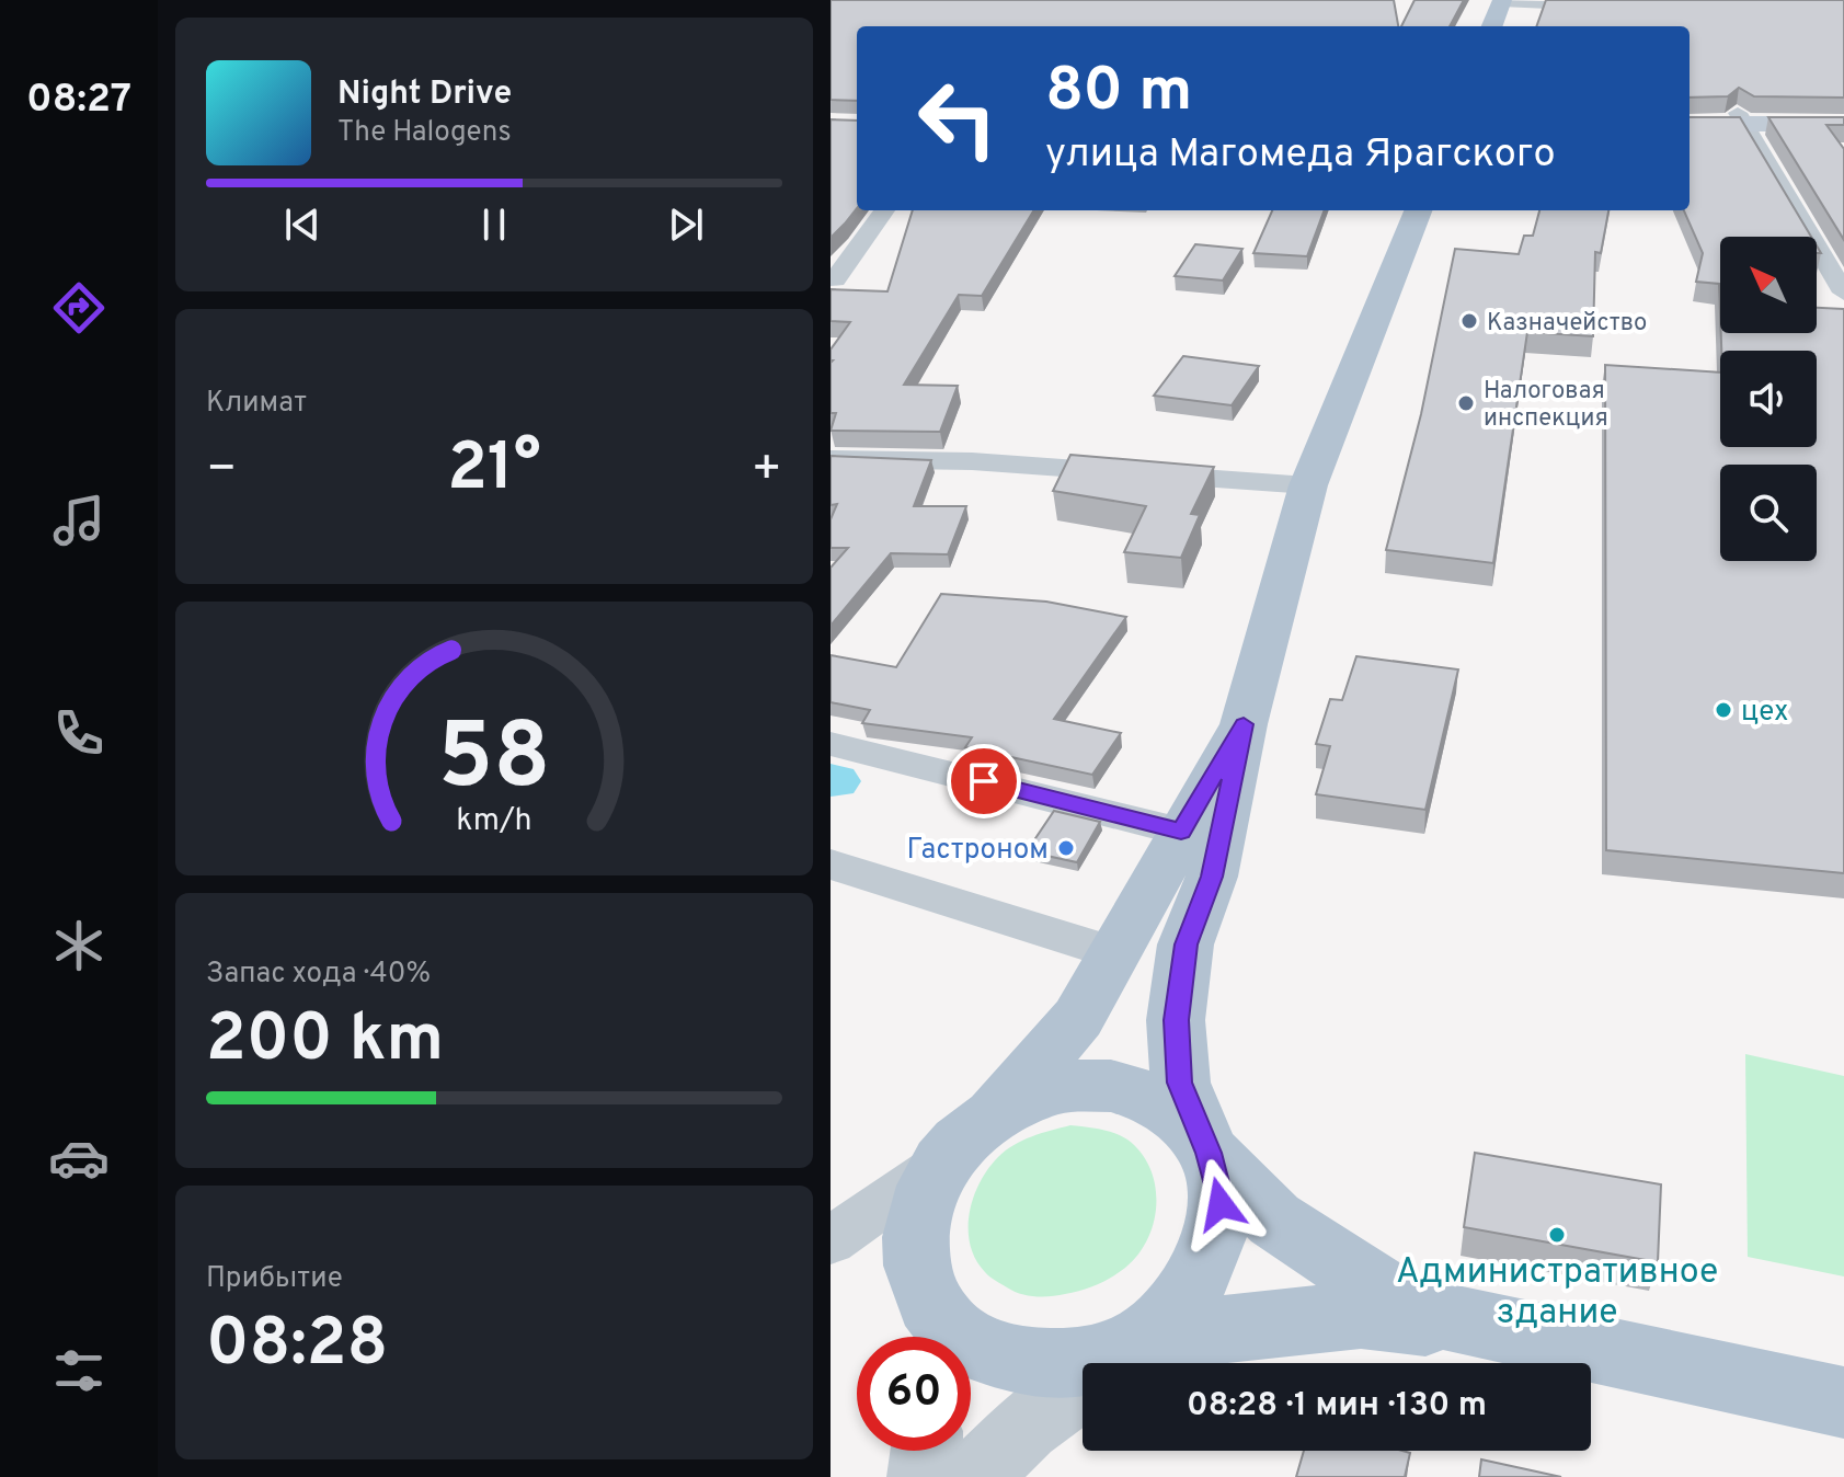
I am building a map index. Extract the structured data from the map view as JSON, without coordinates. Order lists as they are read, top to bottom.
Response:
{
  "places": [
    "Казначейство",
    "Налоговая инспекция",
    "цех",
    "Гастроном",
    "Административное здание"
  ],
  "north": "top left",
  "page": {
    "tabs": "08:27",
    "turn": ["80 m", "улица Магомеда Ярагского"],
    "song": ["Night Drive", "The Halogens"],
    "tile": [
      "Климат",
      ["Запас хода · 40%", "200 km"],
      ["Прибытие", "08:28"]
    ],
    "heat": ["−", "21°", "+"],
    "limit": "60",
    "trip": "08:28 · 1 мин · 130 m",
    "gauge": ["58", "km/h"]
  }
}
